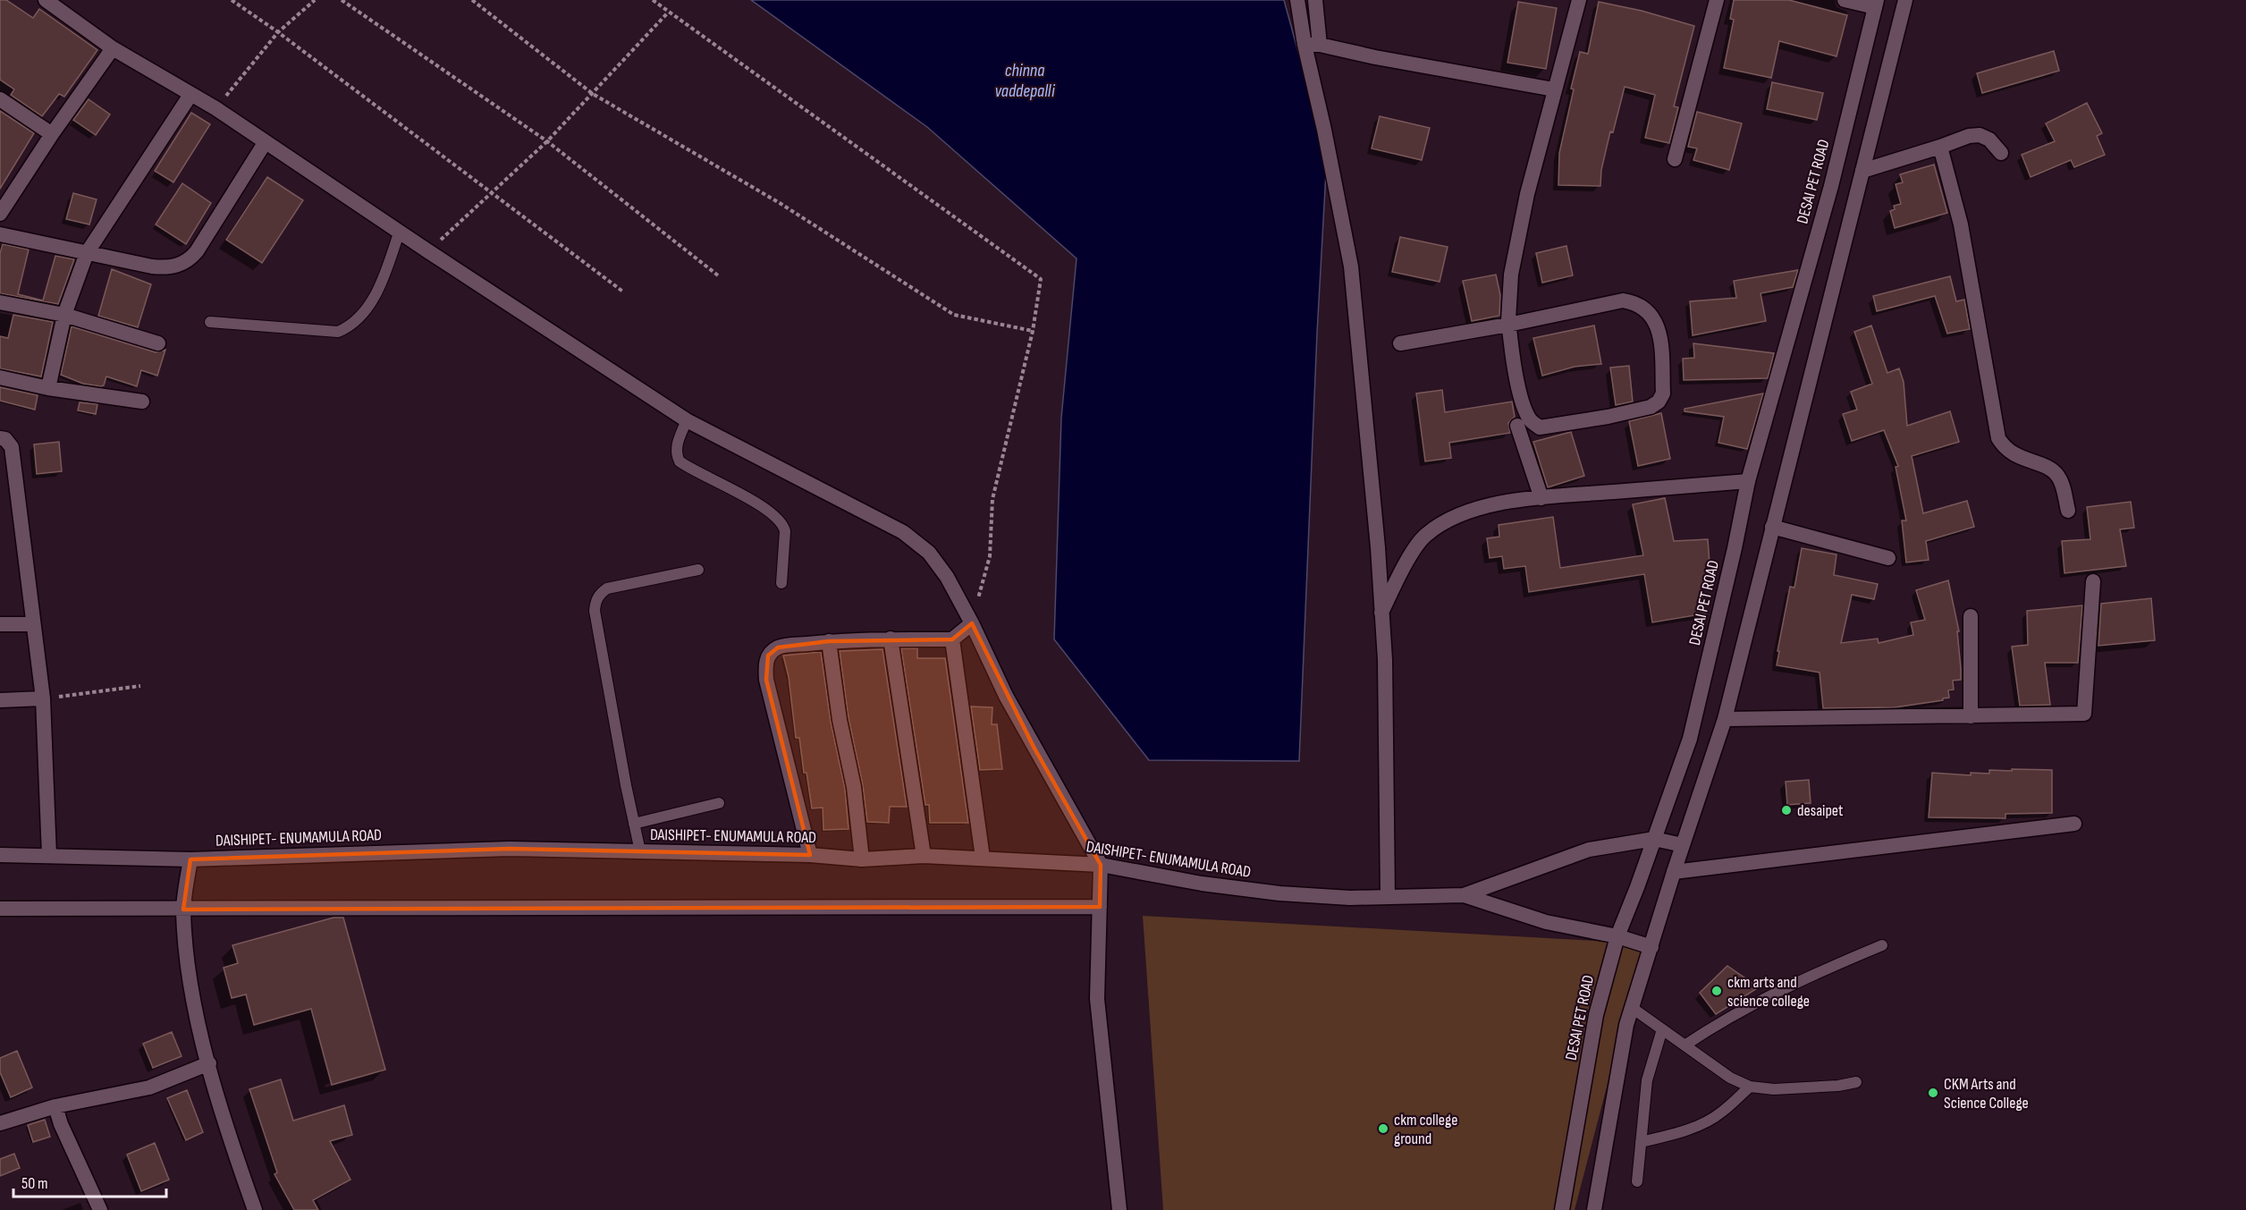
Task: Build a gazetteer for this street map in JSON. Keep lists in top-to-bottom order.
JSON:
{
  "streets": {
    "street": ["DESAI PET ROAD", "DAISHIPET- ENUMAMULA ROAD"]
  },
  "crossings": [
    ["DESAI PET ROAD", "DAISHIPET- ENUMAMULA ROAD"]
  ],
  "water": ["chinna vaddepalli"],
  "places": [
    "desaipet",
    "ckm arts and science college",
    "CKM Arts and Science College",
    "ckm college ground"
  ],
  "scale_bar": "50 m"
}
